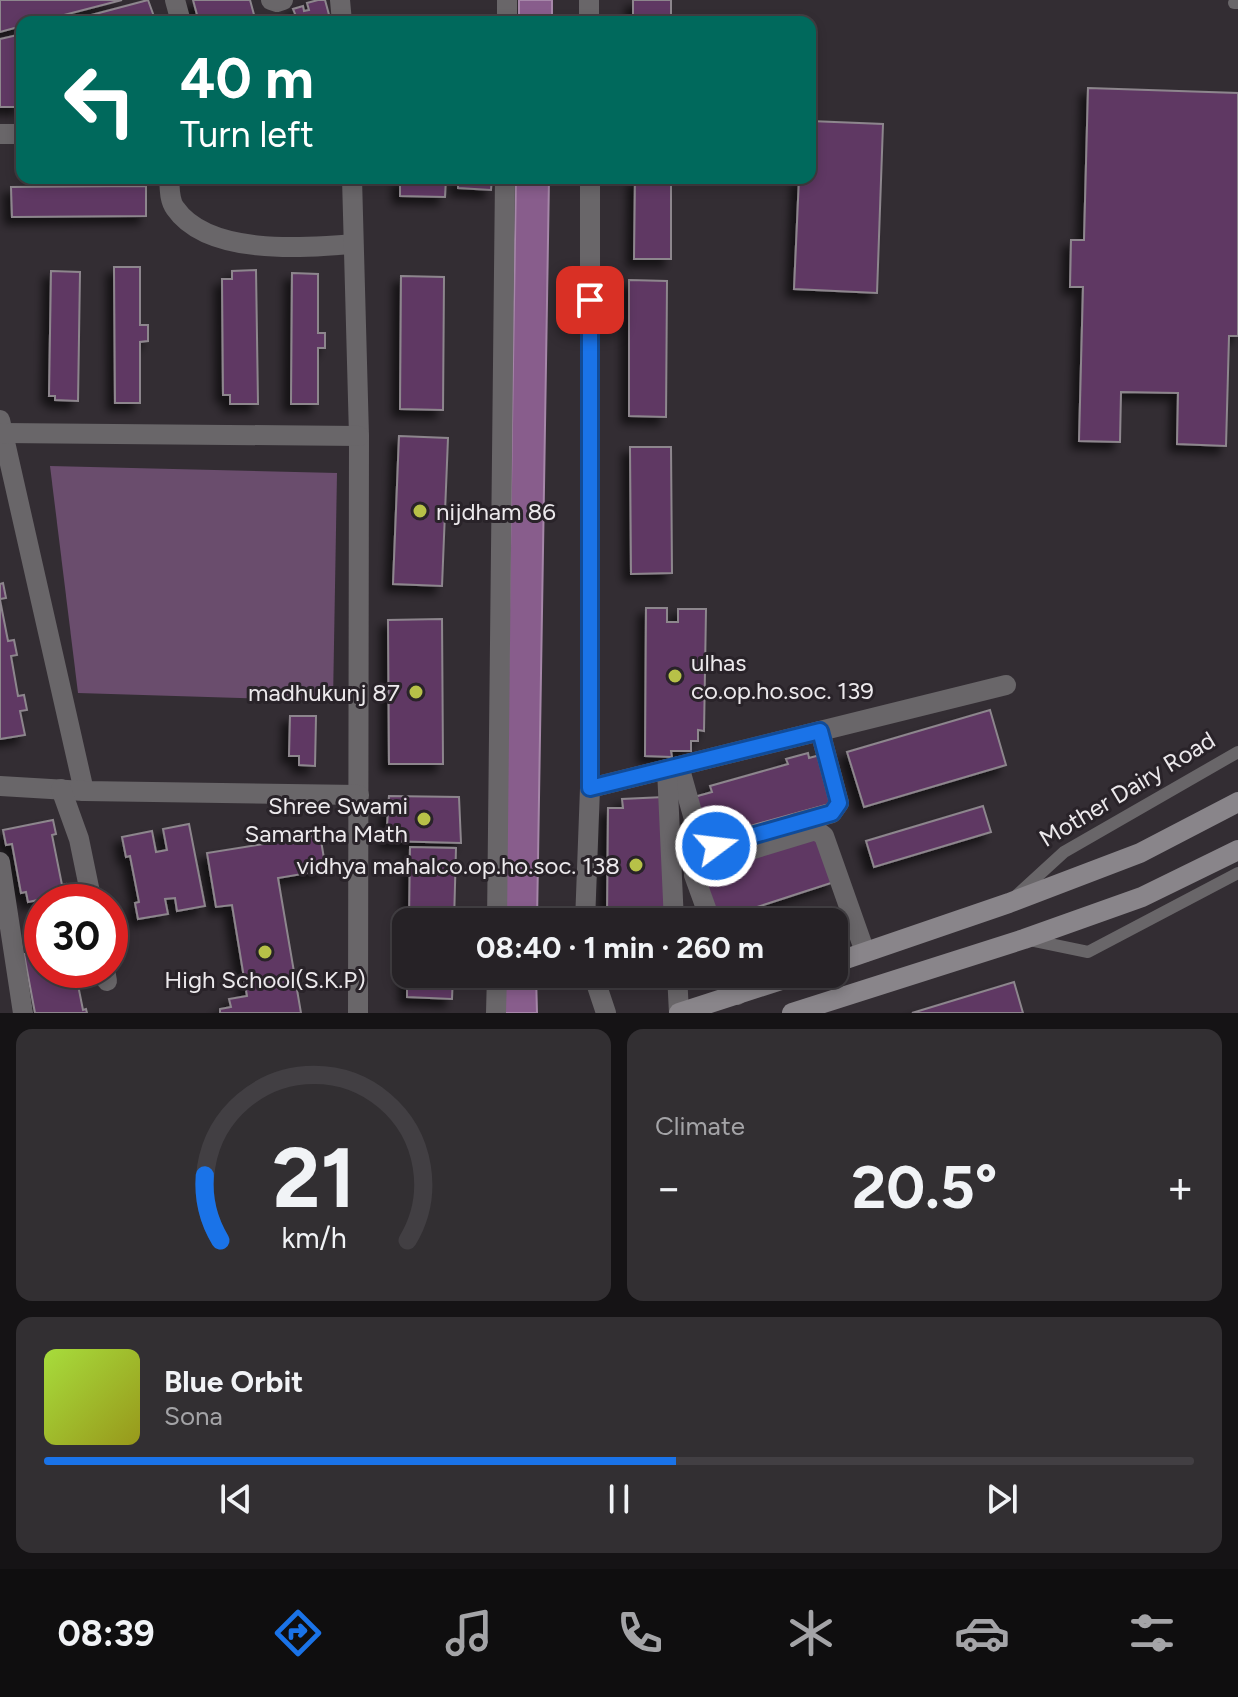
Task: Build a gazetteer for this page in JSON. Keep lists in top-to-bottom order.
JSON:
{
  "streets": {
    "main road": ["Mother Dairy Road"]
  },
  "places": [
    "nijdham 86",
    "ulhas co.op.ho.soc. 139",
    "madhukunj 87",
    "Shree Swami Samartha Math",
    "vidhya mahalco.op.ho.soc. 138",
    "High School(S.K.P)"
  ],
  "page": {
    "turn": ["40 m", "Turn left"],
    "limit": "30",
    "trip": "08:40 · 1 min · 260 m",
    "tile": "Climate",
    "heat": ["−", "20.5°", "+"],
    "song": ["Blue Orbit", "Sona"],
    "tabs": "08:39",
    "gauge": ["21", "km/h"]
  }
}
